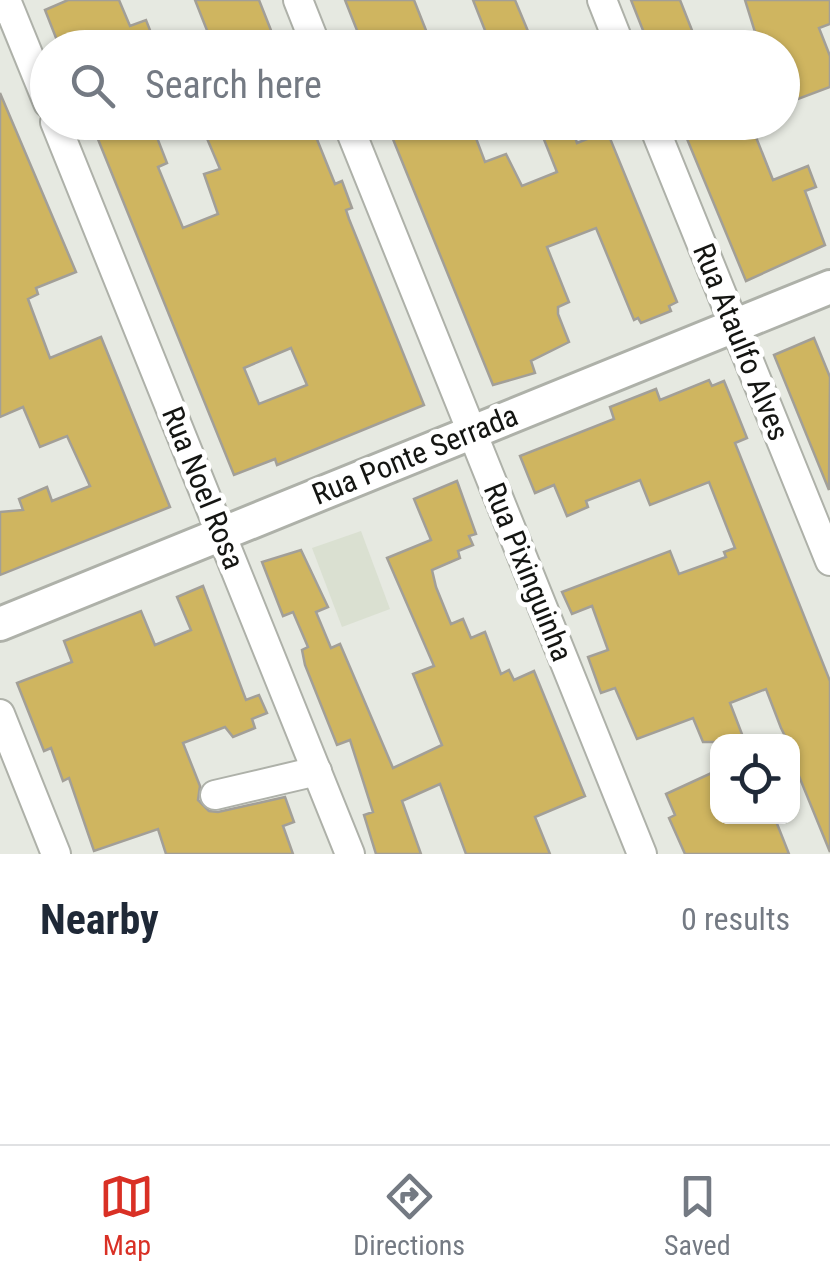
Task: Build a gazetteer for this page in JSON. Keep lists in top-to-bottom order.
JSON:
{
  "streets": {
    "street": [
      "Rua Ataulfo Alves",
      "Rua Ponte Serrada",
      "Rua Noel Rosa",
      "Rua Pixinguinha"
    ]
  },
  "crossings": [
    ["Rua Ataulfo Alves", "Rua Ponte Serrada"],
    ["Rua Ponte Serrada", "Rua Noel Rosa"],
    ["Rua Ponte Serrada", "Rua Pixinguinha"]
  ],
  "page": {
    "search": "Search here",
    "heading": ["Nearby", "0 results"],
    "nav": ["Map", "Directions", "Saved"]
  }
}
